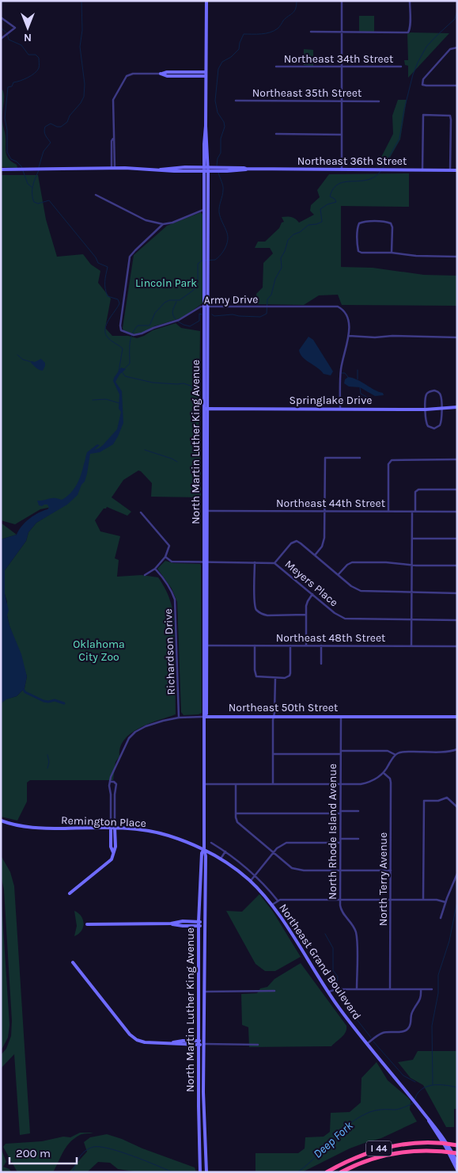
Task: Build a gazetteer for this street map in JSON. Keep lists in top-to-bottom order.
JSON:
{
  "streets": {
    "highway": ["I 44"],
    "main road": [
      "Northeast 36th Street",
      "Springlake Drive",
      "North Martin Luther King Avenue",
      "Northeast 50th Street",
      "Remington Place",
      "Northeast Grand Boulevard"
    ],
    "street": [
      "Northeast 34th Street",
      "Northeast 35th Street",
      "Army Drive",
      "Northeast 44th Street",
      "Meyers Place",
      "Northeast 48th Street",
      "Richardson Drive",
      "North Rhode Island Avenue",
      "North Terry Avenue"
    ]
  },
  "crossings": [
    ["Northeast 36th Street", "North Martin Luther King Avenue"],
    ["Army Drive", "Springlake Drive"],
    ["Army Drive", "North Martin Luther King Avenue"],
    ["Springlake Drive", "North Martin Luther King Avenue"],
    ["North Martin Luther King Avenue", "Northeast 44th Street"],
    ["North Martin Luther King Avenue", "Meyers Place"],
    ["North Martin Luther King Avenue", "Northeast 48th Street"],
    ["North Martin Luther King Avenue", "Northeast 50th Street"],
    ["North Martin Luther King Avenue", "Remington Place"],
    ["North Martin Luther King Avenue", "Northeast Grand Boulevard"],
    ["Richardson Drive", "Northeast 50th Street"],
    ["Northeast 50th Street", "North Rhode Island Avenue"],
    ["Remington Place", "Northeast Grand Boulevard"]
  ],
  "water": ["Deep Fork"],
  "parks": ["Lincoln Park", "Oklahoma City Zoo"],
  "scale_bar": "200 m",
  "north": "bottom"
}
